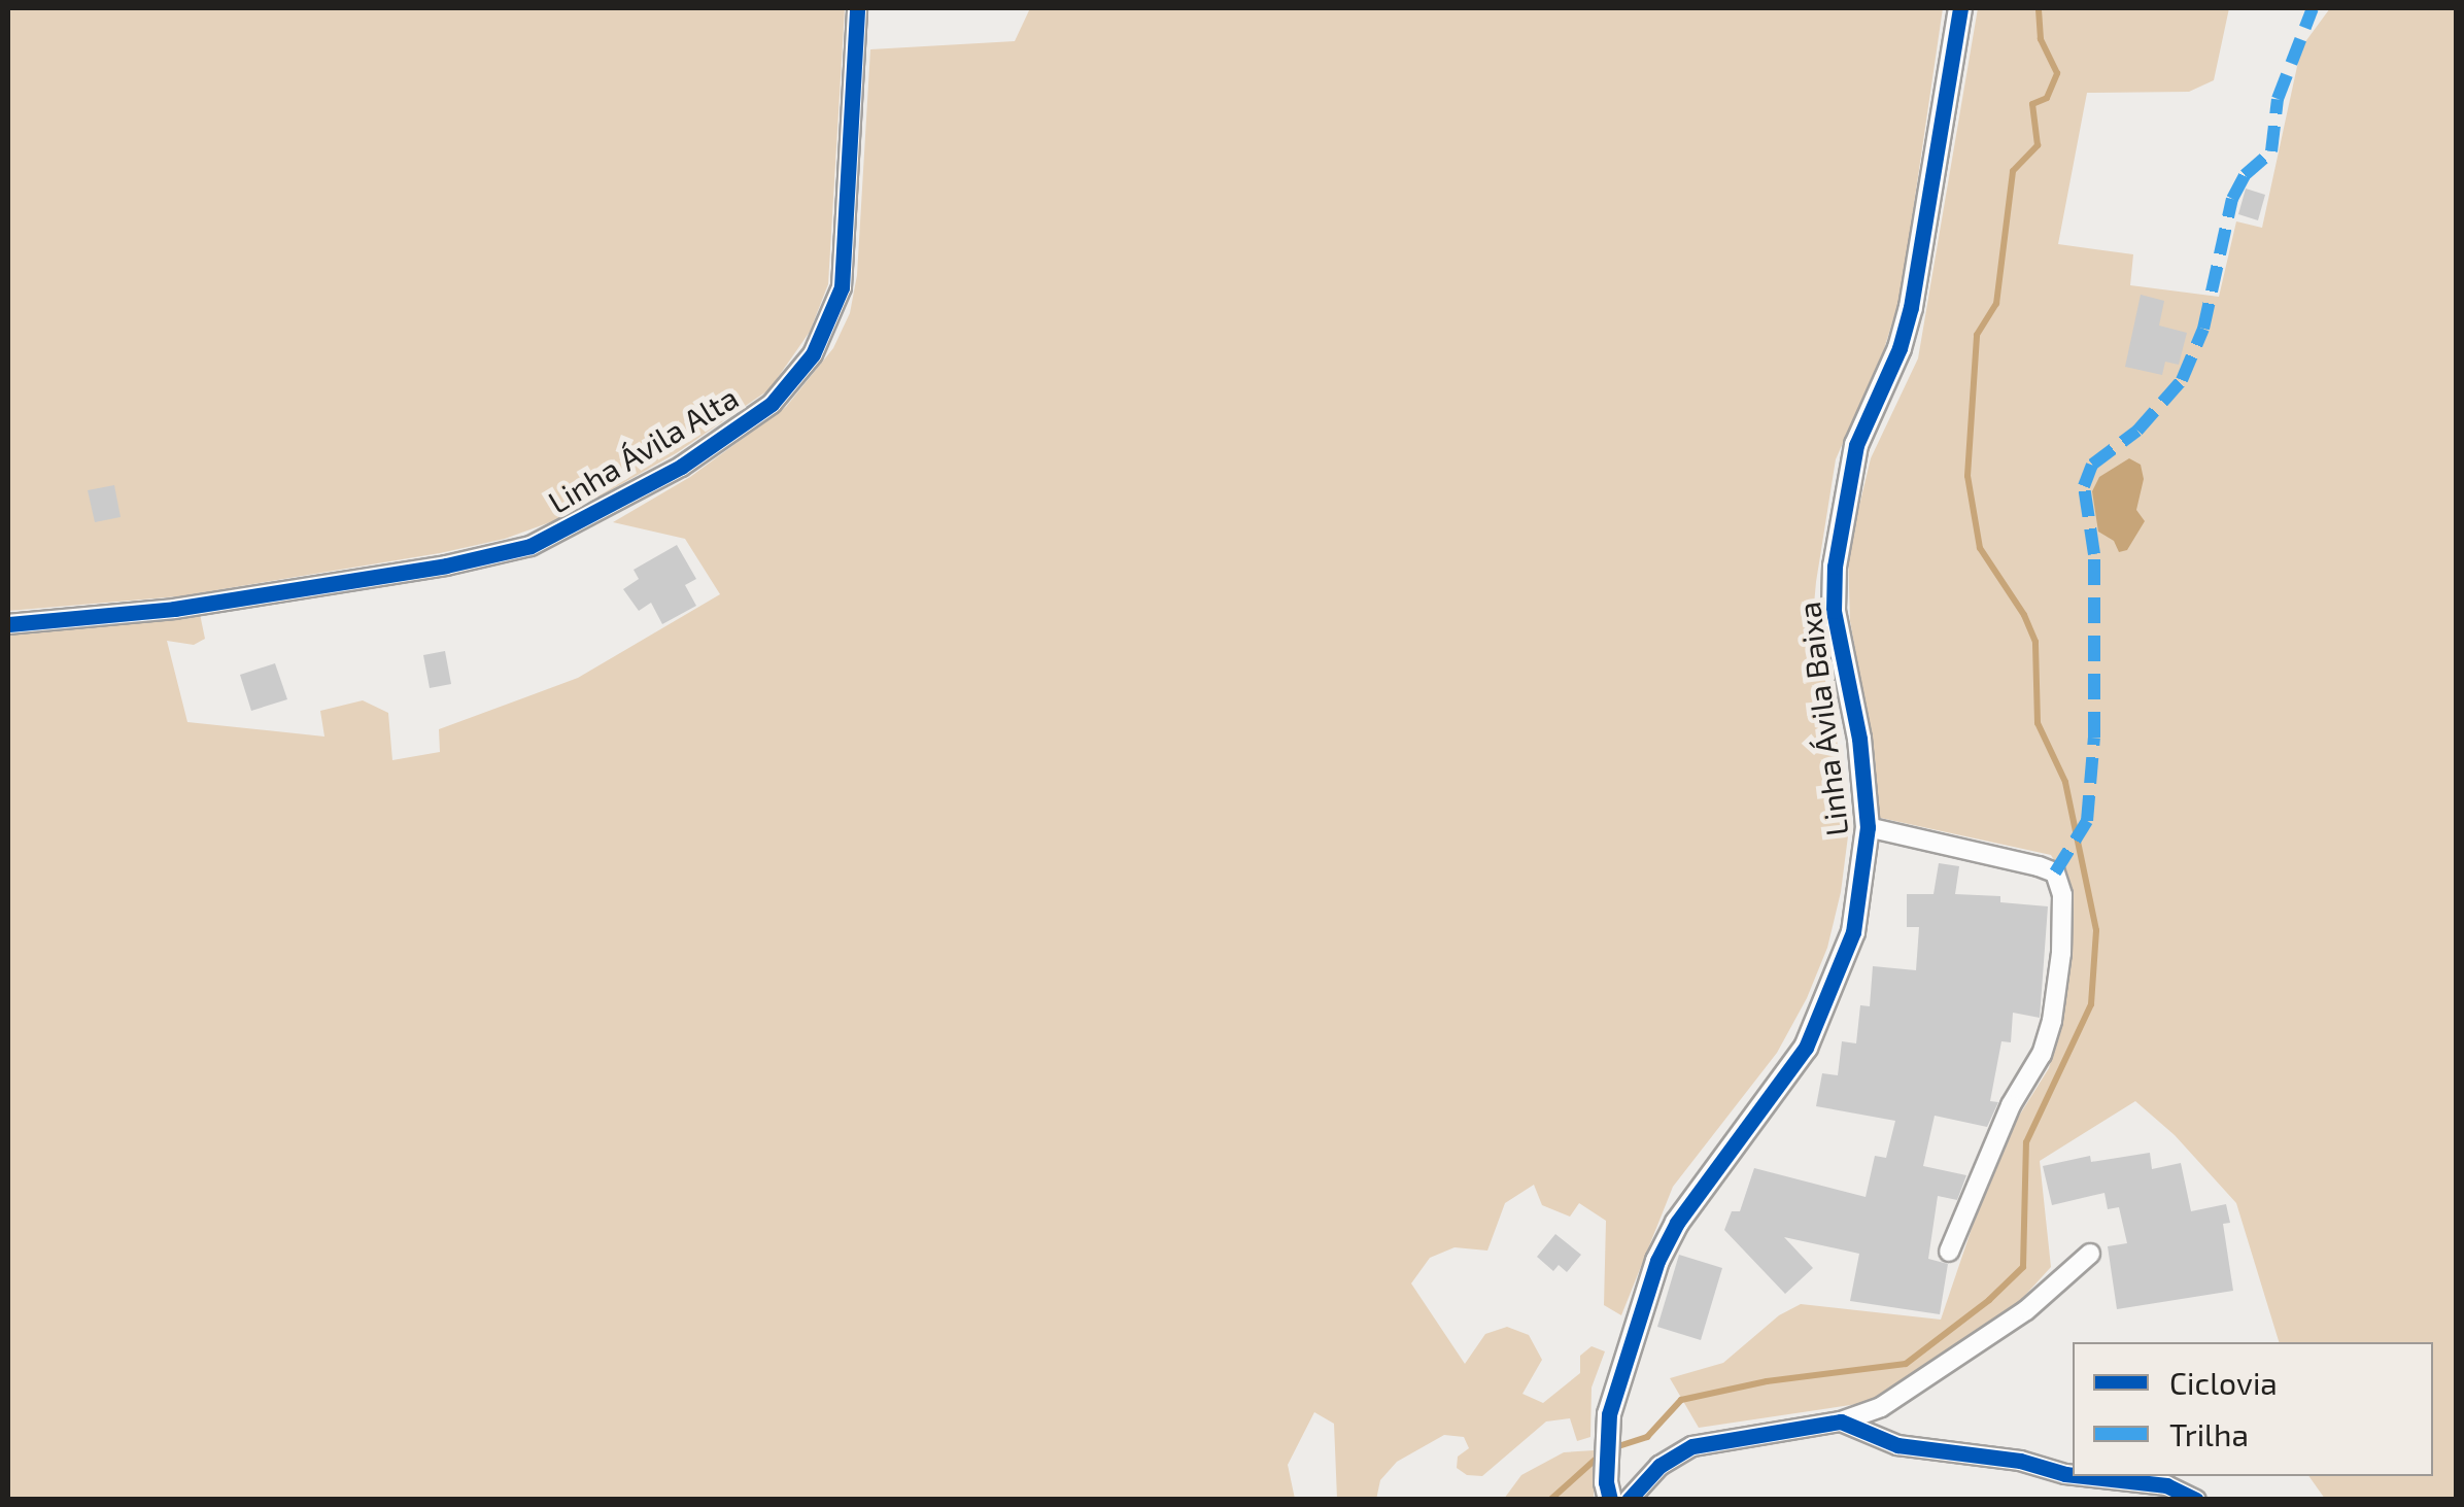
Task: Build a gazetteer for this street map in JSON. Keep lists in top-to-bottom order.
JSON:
{
  "streets": {
    "street": ["Linha Ávila Alta", "Linha Ávila Baixa"]
  },
  "legend": ["Ciclovia", "Trilha"]
}
